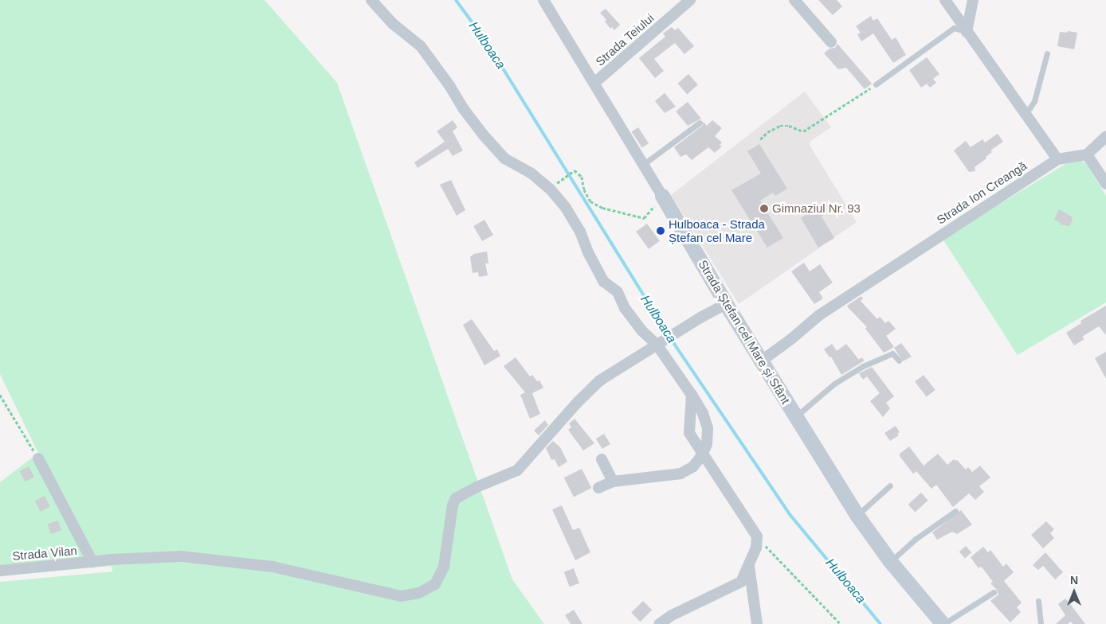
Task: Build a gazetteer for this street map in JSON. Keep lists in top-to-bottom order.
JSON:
{
  "streets": {
    "street": [
      "Strada Teiului",
      "Strada Ion Creangă",
      "Strada Ștefan cel Mare și Sfânt",
      "Strada Vilan"
    ]
  },
  "crossings": [
    ["Strada Teiului", "Strada Ștefan cel Mare și Sfânt"],
    ["Strada Ion Creangă", "Strada Ștefan cel Mare și Sfânt"],
    ["Strada Ștefan cel Mare și Sfânt", "Strada Vilan"]
  ],
  "water": ["Hulboaca"],
  "places": ["Gimnaziul Nr. 93", "Hulboaca - Strada Ștefan cel Mare"],
  "north": "top"
}
